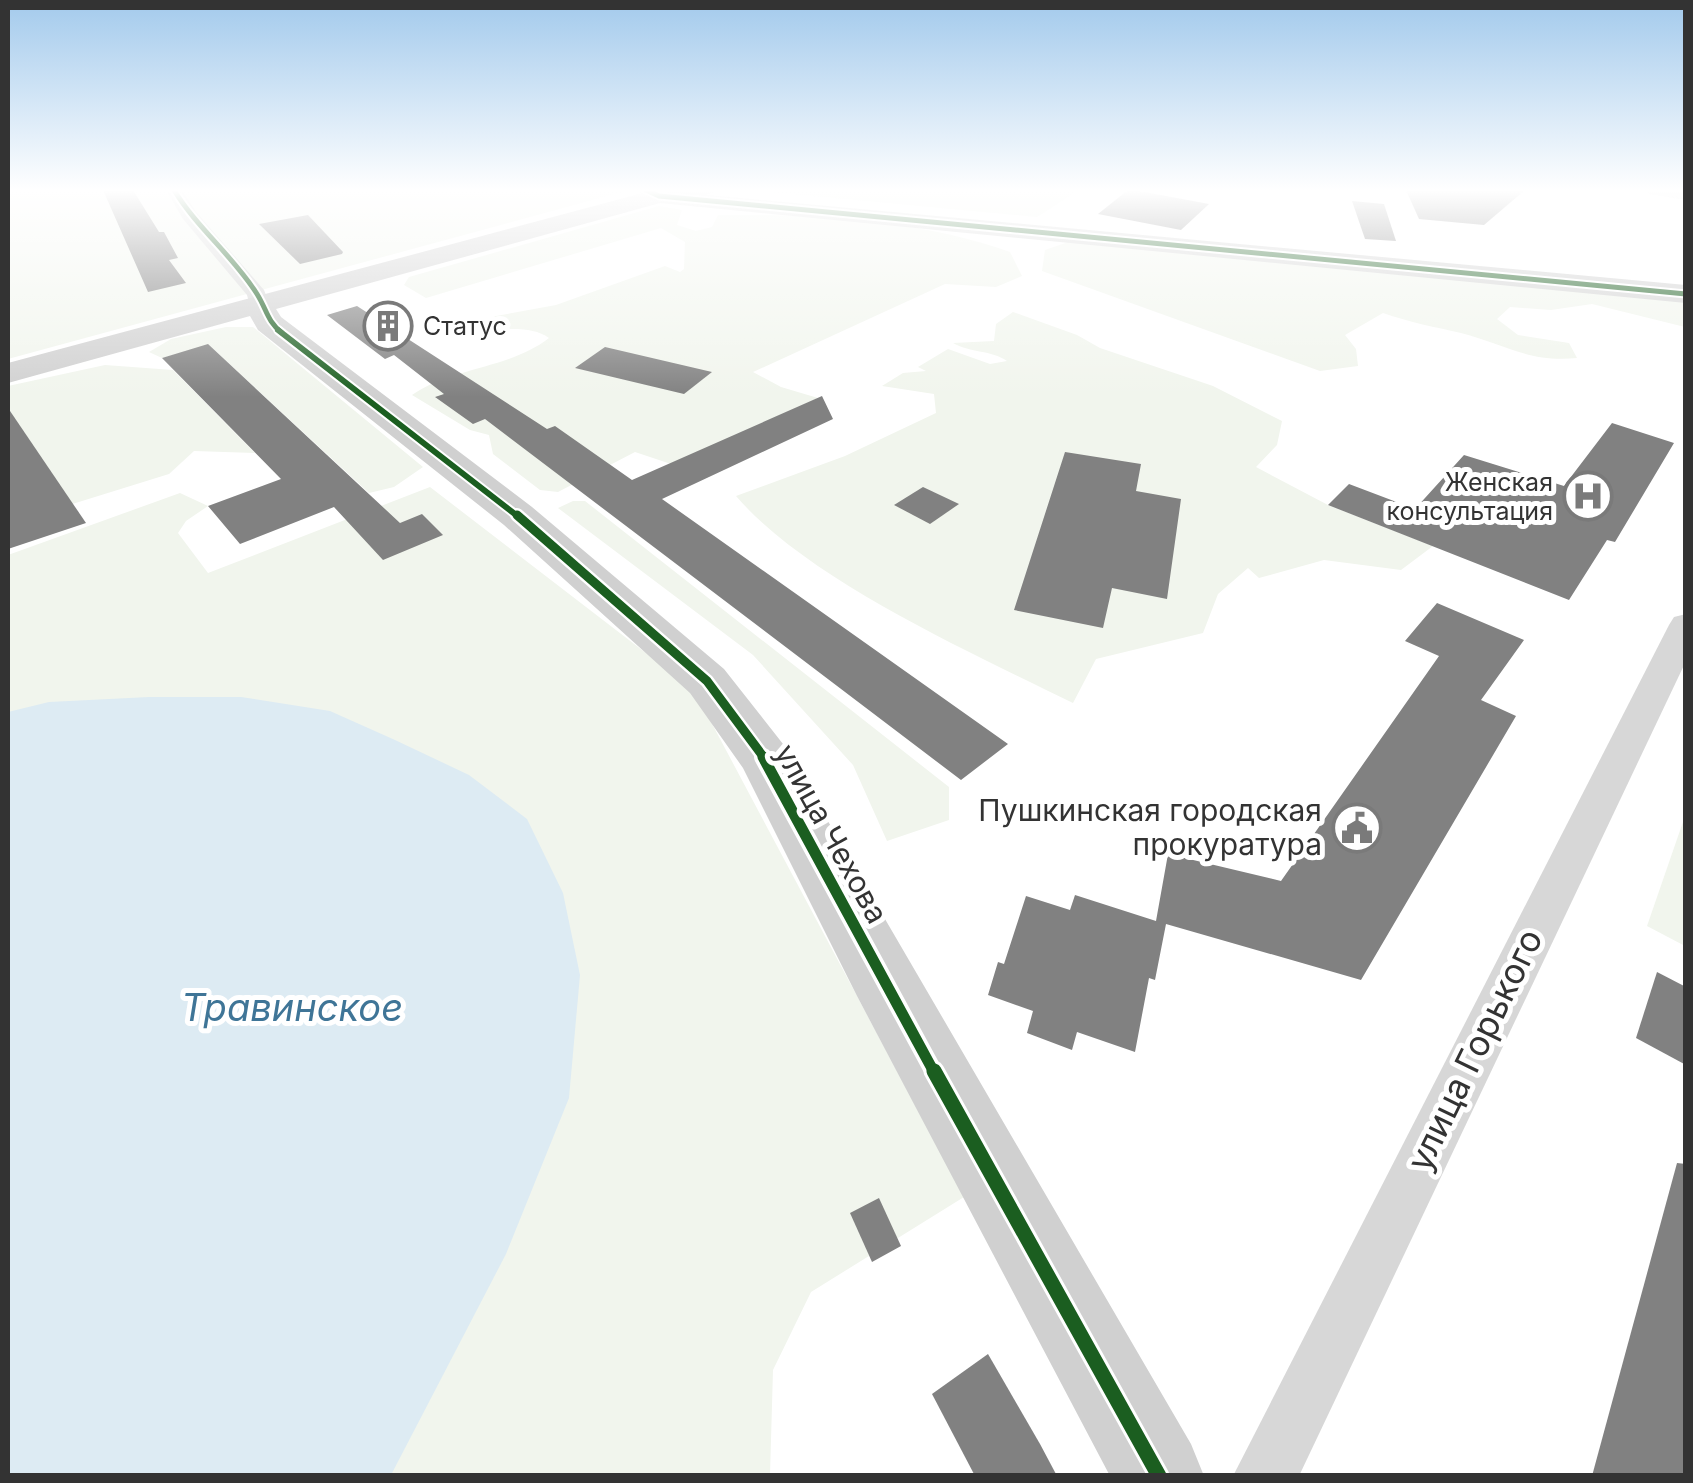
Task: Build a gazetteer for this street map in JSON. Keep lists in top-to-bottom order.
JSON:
{
  "streets": {
    "street": ["улица Чехова", "улица Горького"]
  },
  "water": ["Травинское"],
  "places": {
    "building": ["Статус"],
    "hospital": ["Женская консультация"],
    "public building": ["Пушкинская городская прокуратура"]
  }
}
